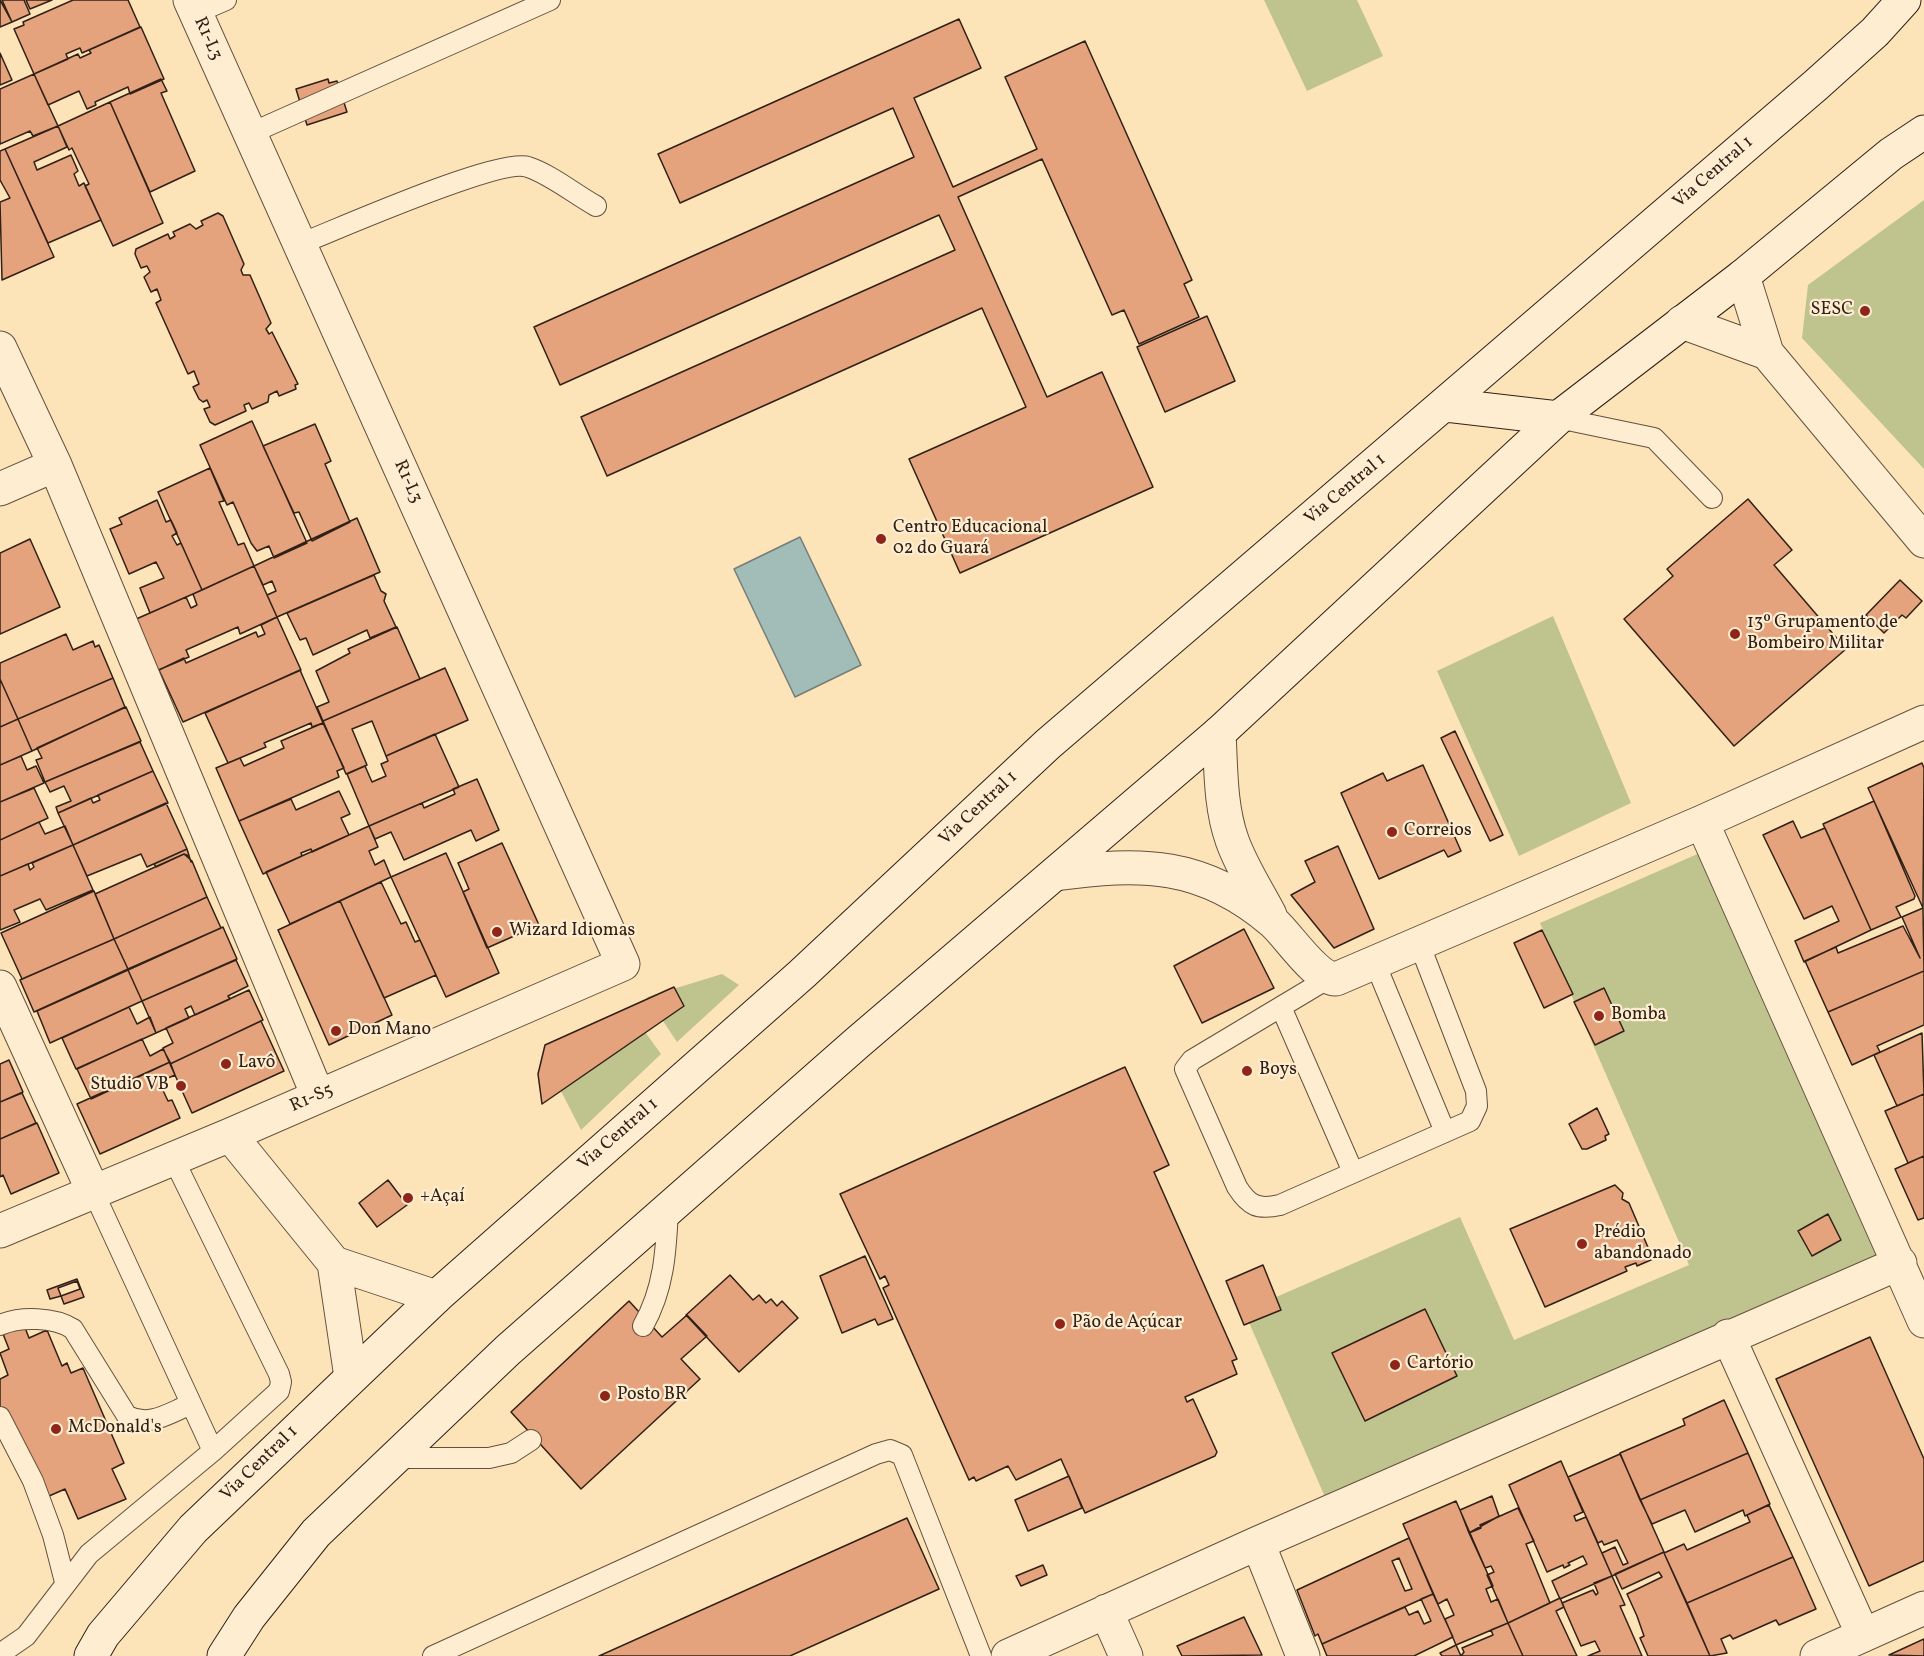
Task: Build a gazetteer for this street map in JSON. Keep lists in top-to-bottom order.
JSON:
{
  "streets": {
    "street": ["R1-L3", "Via Central 1", "R1-S5"]
  },
  "crossings": [
    ["R1-L3", "R1-S5"]
  ],
  "places": [
    "SESC",
    "Centro Educacional 02 do Guará",
    "13º Grupamento de Bombeiro Militar",
    "Correios",
    "Wizard Idiomas",
    "Bomba",
    "Don Mano",
    "Lavô",
    "Boys",
    "Studio VB",
    "+Açaí",
    "Prédio abandonado",
    "Pão de Açúcar",
    "Cartório",
    "Posto BR",
    "McDonald's"
  ]
}
